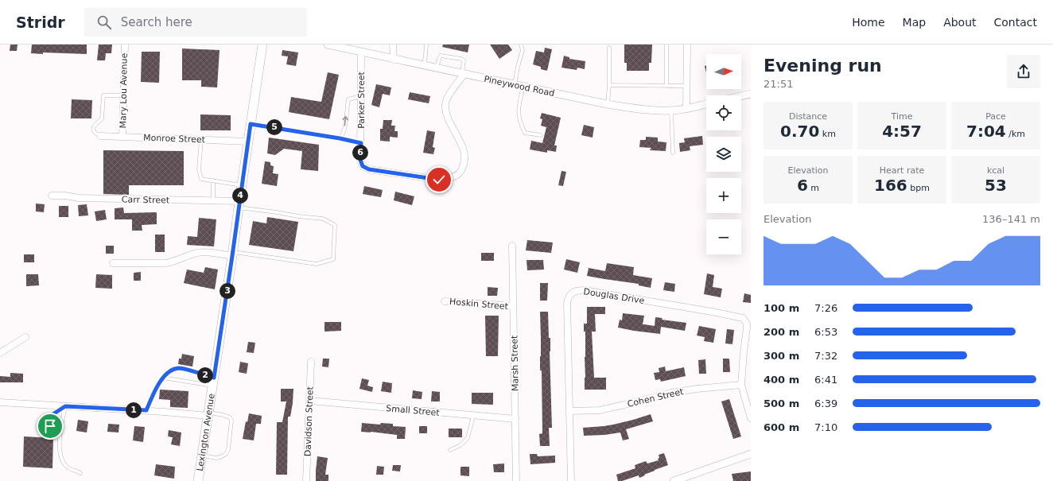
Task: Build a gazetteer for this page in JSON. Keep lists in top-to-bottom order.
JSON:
{
  "streets": {
    "main road": ["Lexington Avenue"],
    "street": [
      "Pineywood Road",
      "Mary Lou Avenue",
      "Parker Street",
      "Monroe Street",
      "Carr Street",
      "Douglas Drive",
      "Hoskin Street",
      "Marsh Street",
      "Cohen Street",
      "Small Street",
      "Davidson Street"
    ]
  },
  "crossings": [
    ["Pineywood Road", "Parker Street"],
    ["Mary Lou Avenue", "Monroe Street"],
    ["Monroe Street", "Lexington Avenue"],
    ["Carr Street", "Lexington Avenue"],
    ["Douglas Drive", "Cohen Street"],
    ["Hoskin Street", "Marsh Street"],
    ["Marsh Street", "Small Street"],
    ["Small Street", "Davidson Street"]
  ],
  "north": "right",
  "page": {
    "header": "Stridr",
    "search": "Search here",
    "nav": [
      "Home",
      "Map",
      "About",
      "Contact"
    ],
    "heading": ["Evening run", "21:51"],
    "map_buttons": ["+", "−"],
    "stats": [
      ["Distance", "0.70 km"],
      ["Time", "4:57"],
      ["Pace", "7:04 /km"],
      ["Elevation", "6 m"],
      ["Heart rate", "166 bpm"],
      ["kcal", "53"]
    ],
    "pins": [
      "5",
      "6",
      "4",
      "3",
      "2",
      "1"
    ],
    "chart": ["Elevation", "136–141 m"],
    "list": [
      {
        "name": "100 m",
        "note": "7:26"
      },
      {
        "name": "200 m",
        "note": "6:53"
      },
      {
        "name": "300 m",
        "note": "7:32"
      },
      {
        "name": "400 m",
        "note": "6:41"
      },
      {
        "name": "500 m",
        "note": "6:39"
      },
      {
        "name": "600 m",
        "note": "7:10"
      }
    ]
  }
}
